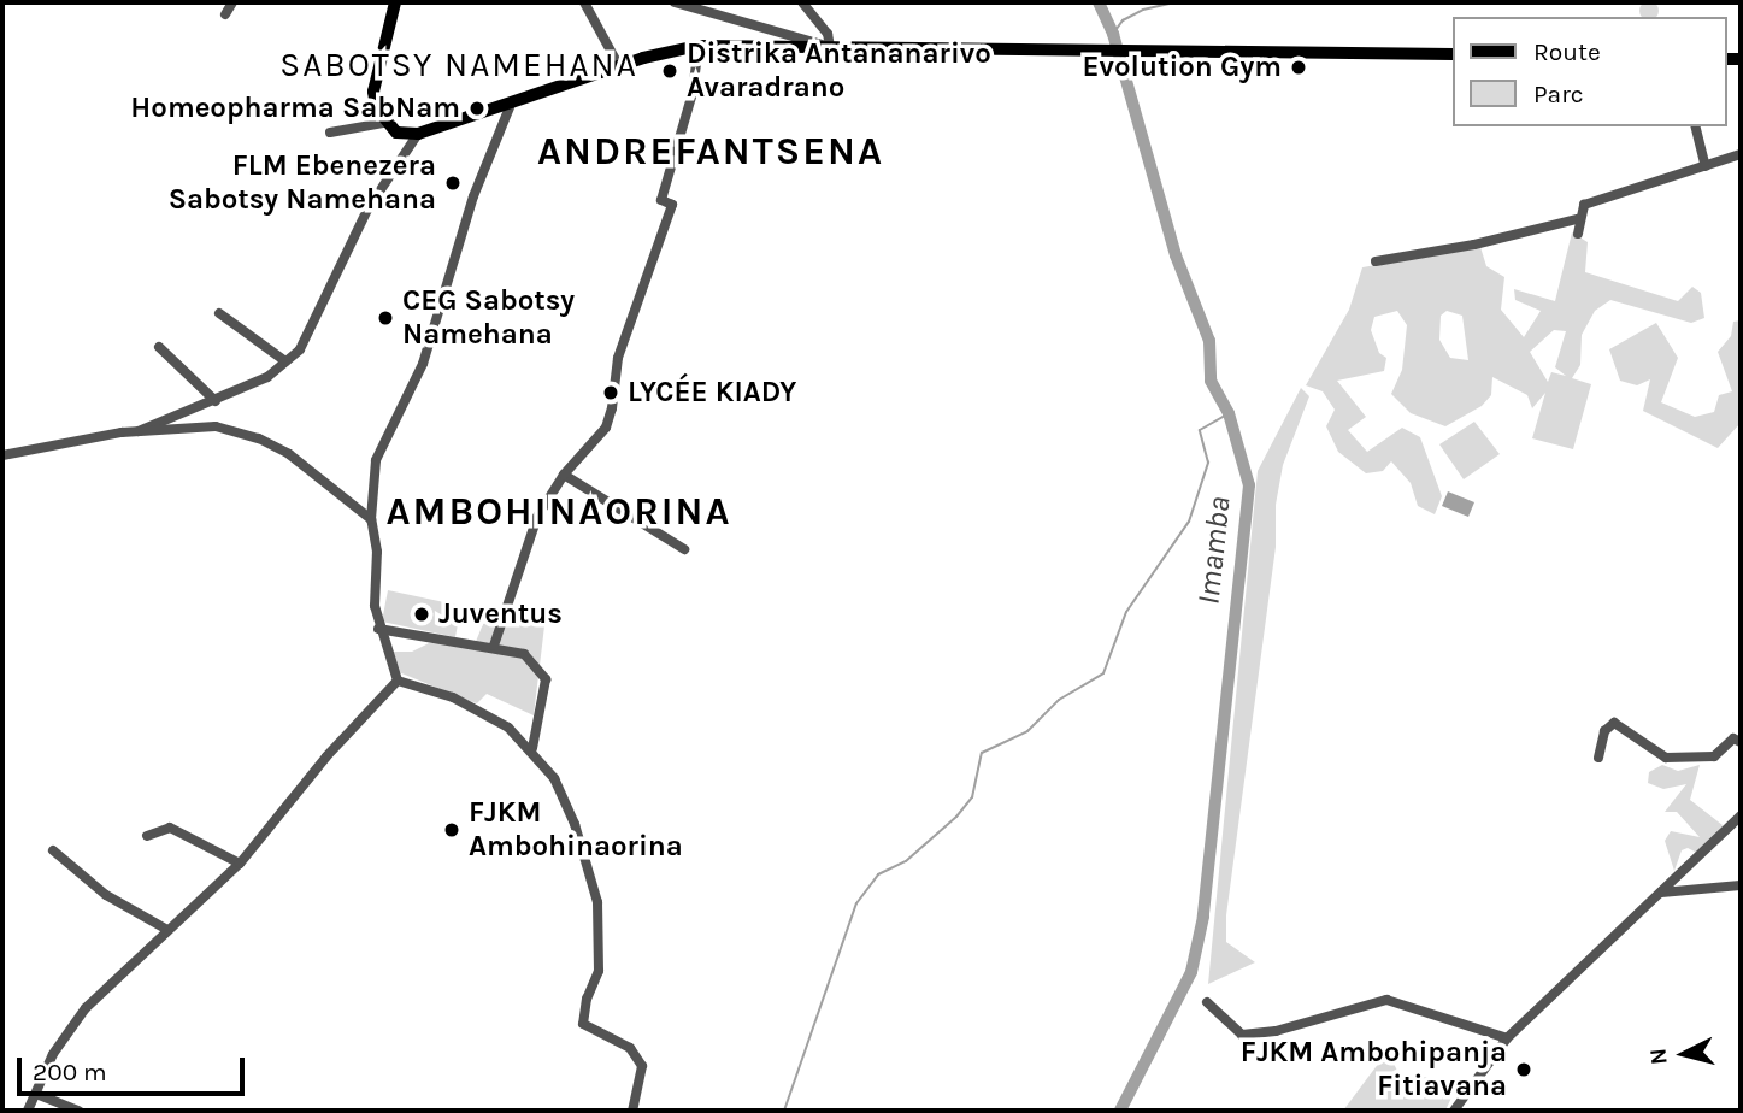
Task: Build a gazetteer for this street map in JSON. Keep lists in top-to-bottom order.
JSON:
{
  "districts": ["SABOTSY NAMEHANA", "ANDREFANTSENA", "AMBOHINAORINA"],
  "water": ["Imamba"],
  "places": [
    "Evolution Gym",
    "Distrika Antananarivo Avaradrano",
    "Homeopharma SabNam",
    "FLM Ebenezera Sabotsy Namehana",
    "CEG Sabotsy Namehana",
    "LYCÉE KIADY",
    "Juventus",
    "FJKM Ambohinaorina",
    "FJKM Ambohipanja Fitiavana"
  ],
  "legend": ["Route", "Parc"],
  "scale_bar": "200 m",
  "north": "left"
}
